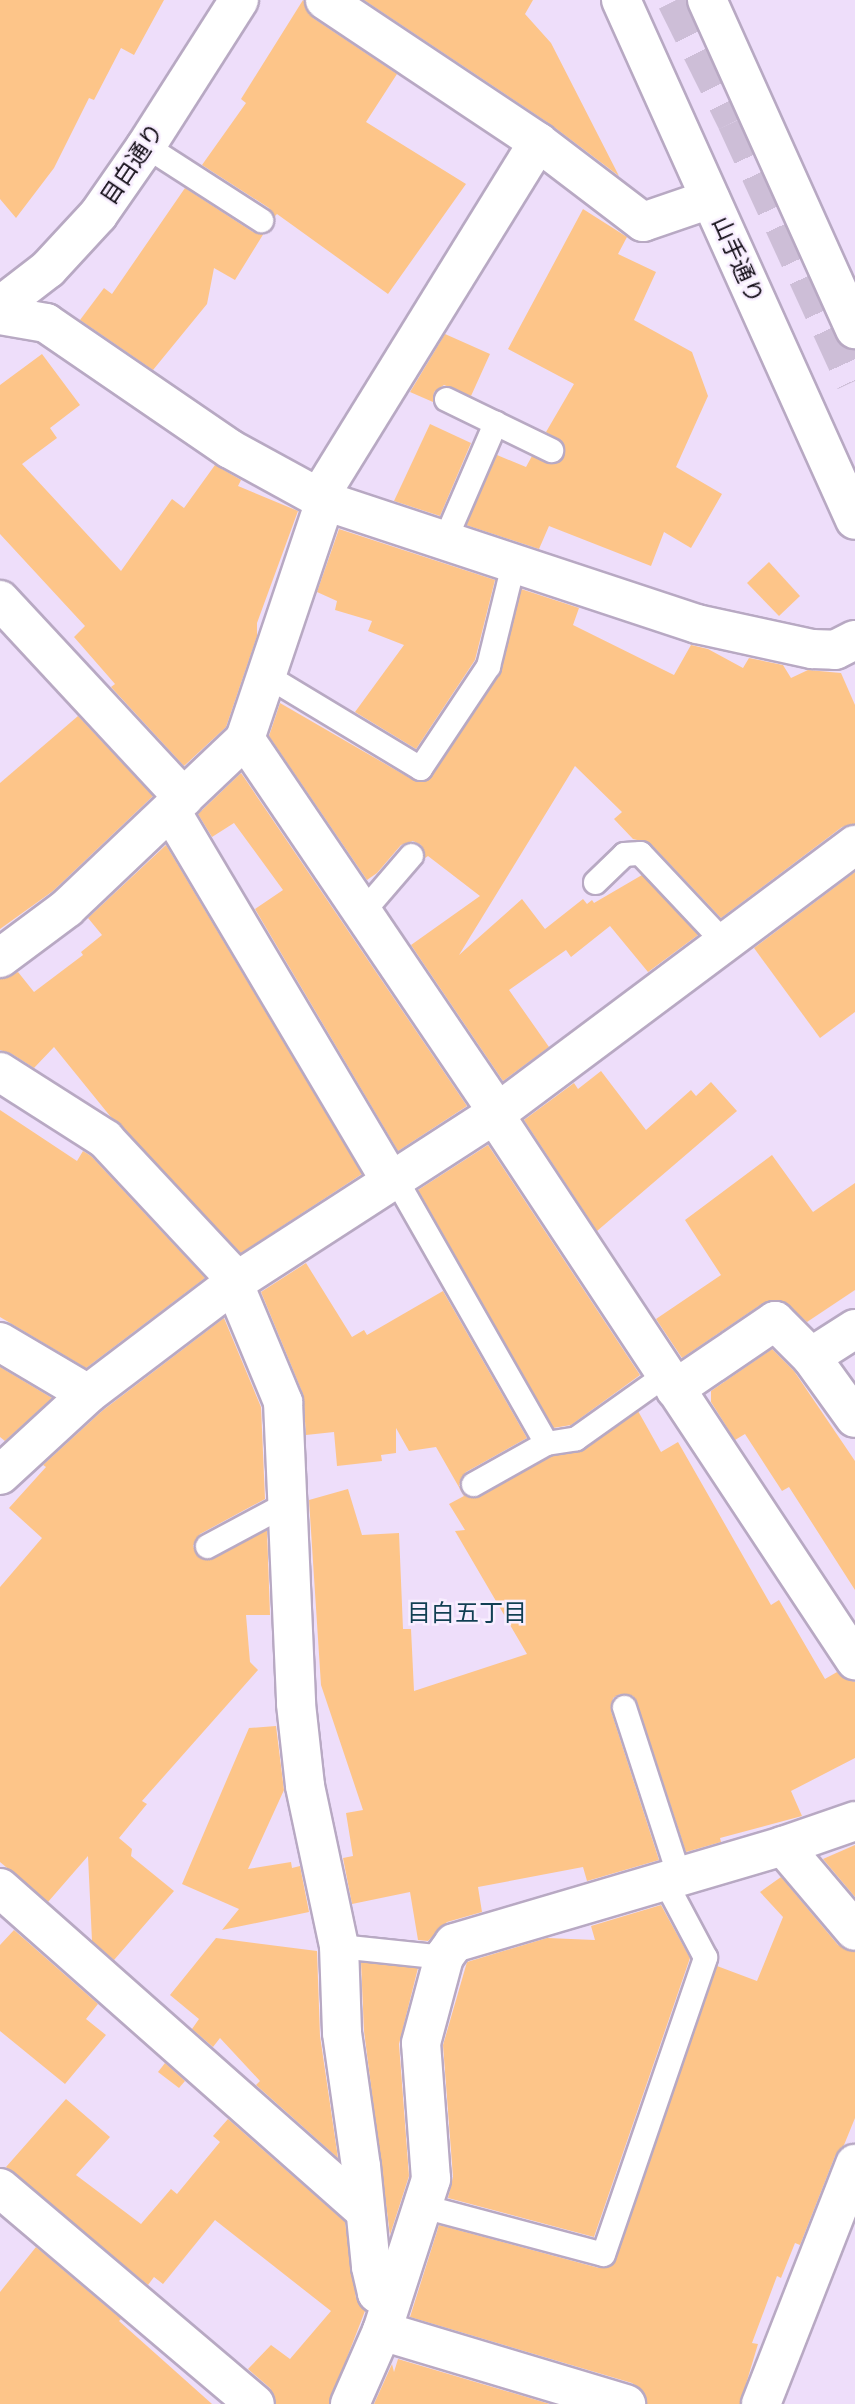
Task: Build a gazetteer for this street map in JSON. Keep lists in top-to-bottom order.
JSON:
{
  "streets": {
    "street": ["目白通り", "山手通り"]
  },
  "districts": ["目白五丁目"]
}
